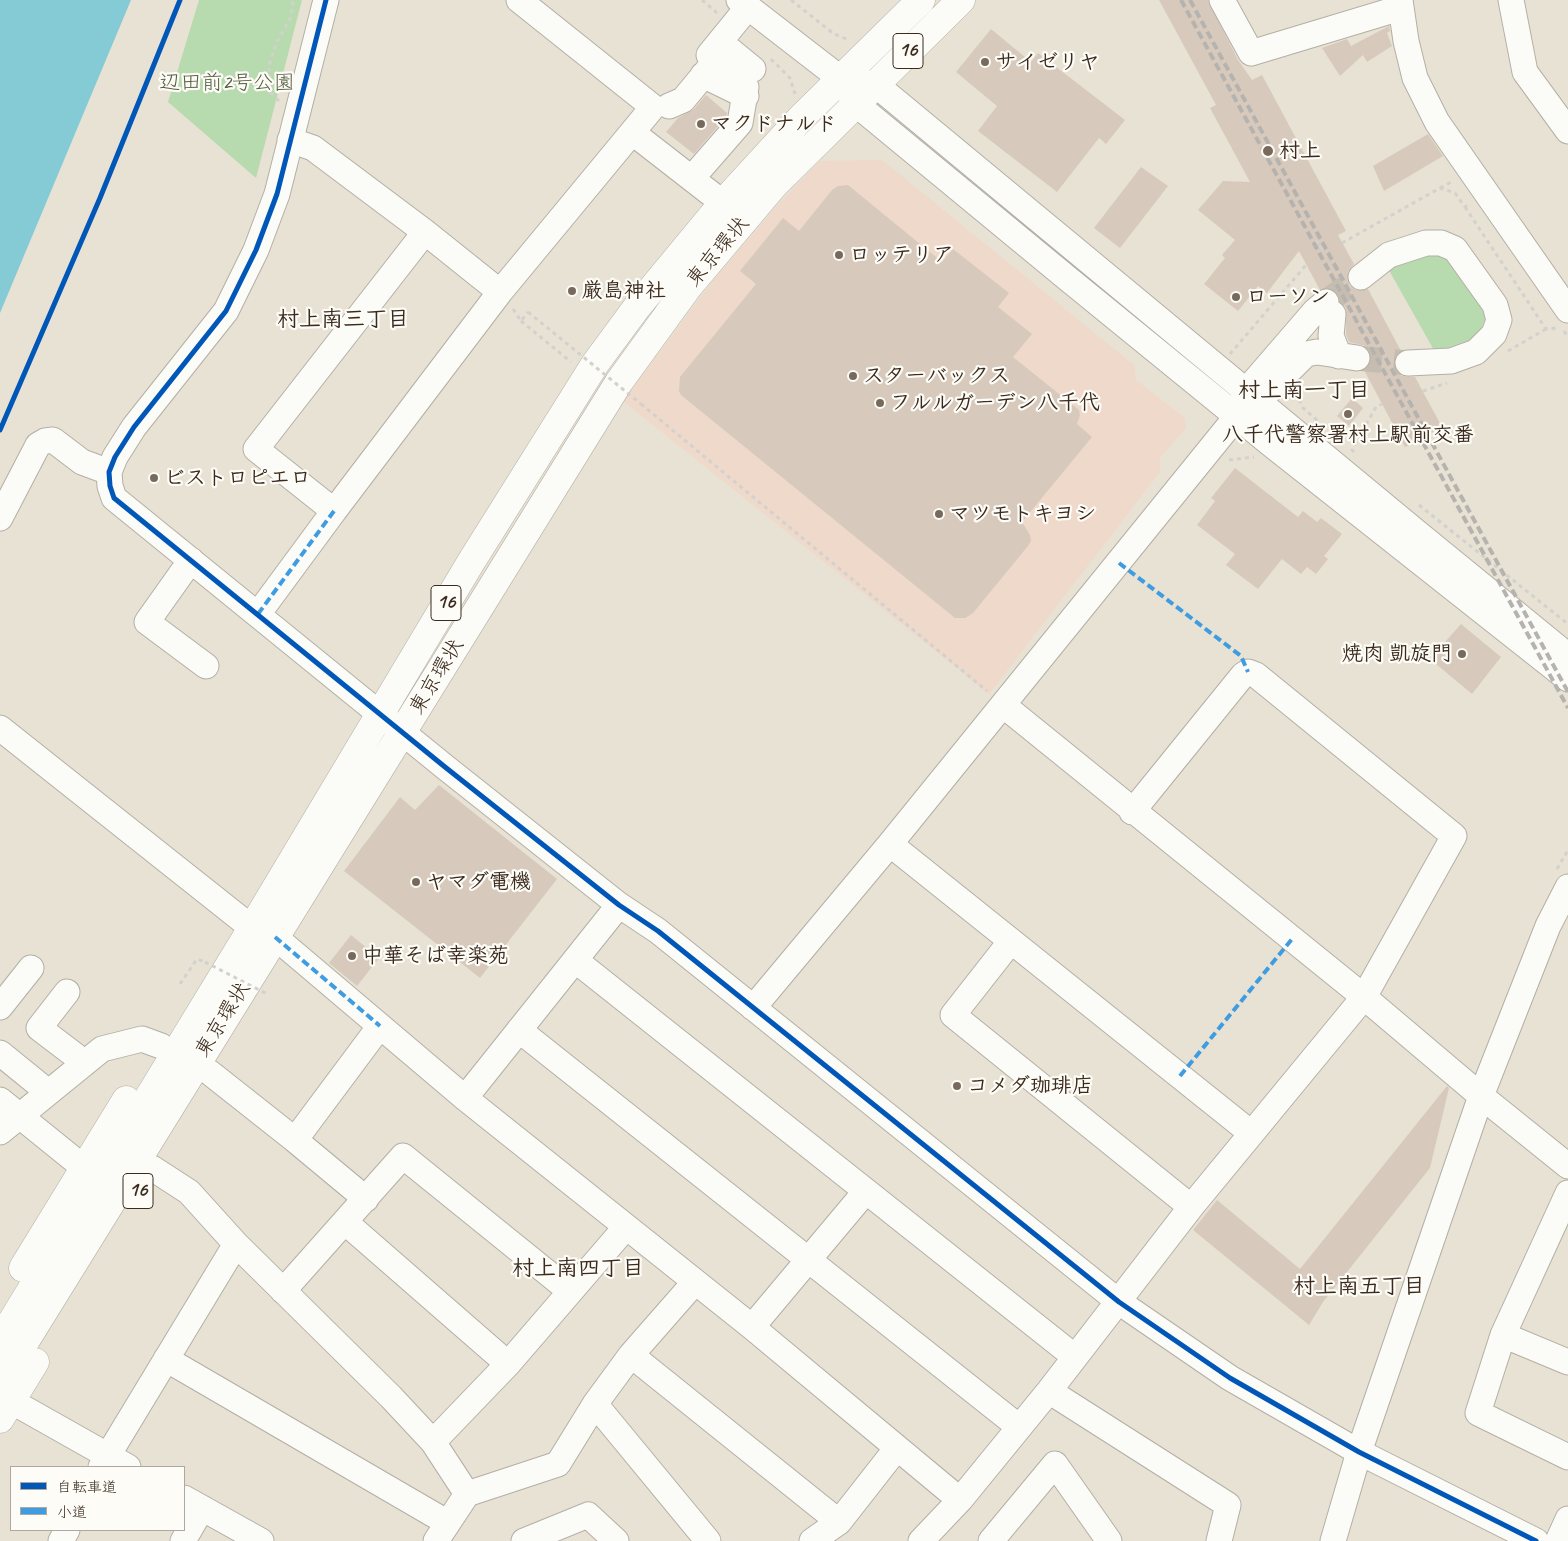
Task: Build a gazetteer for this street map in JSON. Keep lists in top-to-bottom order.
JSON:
{
  "streets": {
    "highway": ["16", "東京環状"]
  },
  "crossings": [
    ["16", "東京環状"]
  ],
  "districts": [
    "村上南三丁目",
    "村上南一丁目",
    "村上南四丁目",
    "村上南五丁目"
  ],
  "parks": ["辺田前2号公園"],
  "places": [
    "サイゼリヤ",
    "マクドナルド",
    "村上",
    "ロッテリア",
    "厳島神社",
    "ローソン",
    "スターバックス",
    "フルルガーデン八千代",
    "八千代警察署村上駅前交番",
    "ビストロピエロ",
    "マツモトキヨシ",
    "焼肉 凱旋門",
    "ヤマダ電機",
    "中華そば幸楽苑",
    "コメダ珈琲店"
  ],
  "legend": ["自転車道", "小道"]
}
